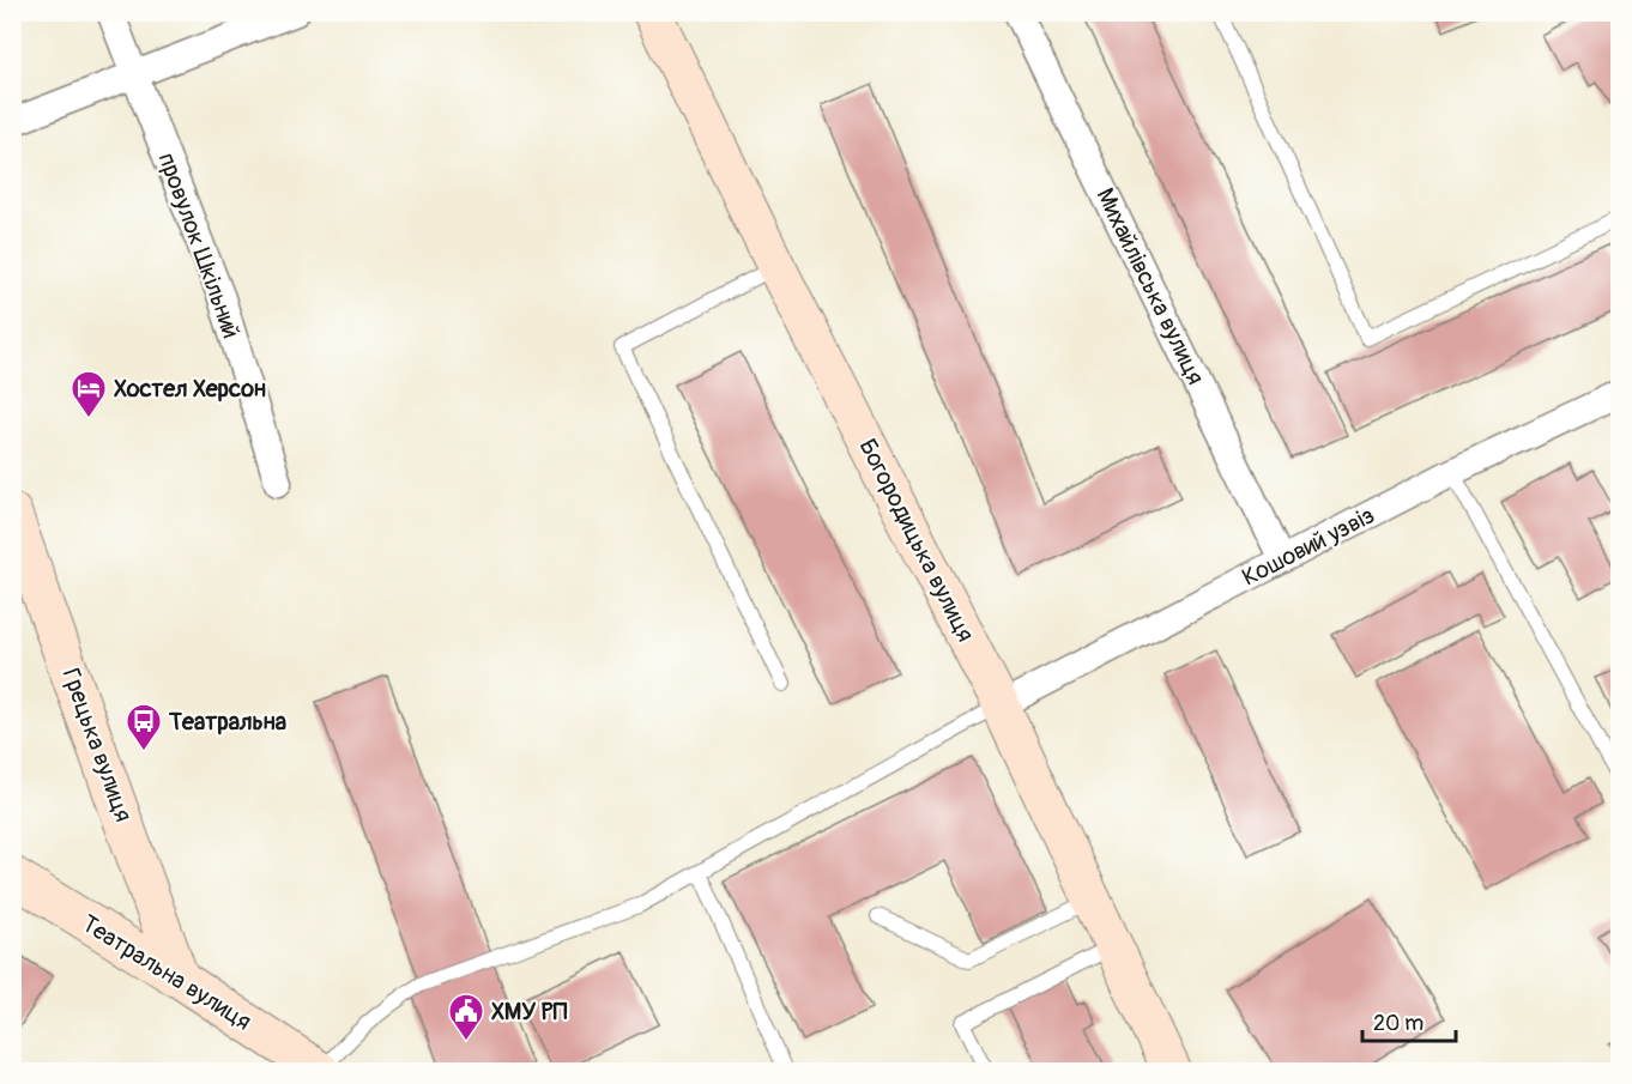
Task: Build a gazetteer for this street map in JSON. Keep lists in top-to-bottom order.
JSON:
{
  "streets": {
    "street": [
      "провулок Шкільний",
      "Михайлівська вулиця",
      "Богородицька вулиця",
      "Кошовий узвіз",
      "Грецька вулиця",
      "Театральна вулиця"
    ]
  },
  "crossings": [
    ["Михайлівська вулиця", "Кошовий узвіз"],
    ["Богородицька вулиця", "Кошовий узвіз"],
    ["Грецька вулиця", "Театральна вулиця"]
  ],
  "places": {
    "hotel": ["Хостел Херсон"],
    "bus stop": ["Театральна"],
    "public building": ["ХМУ РП"]
  },
  "scale_bar": "20 m"
}
